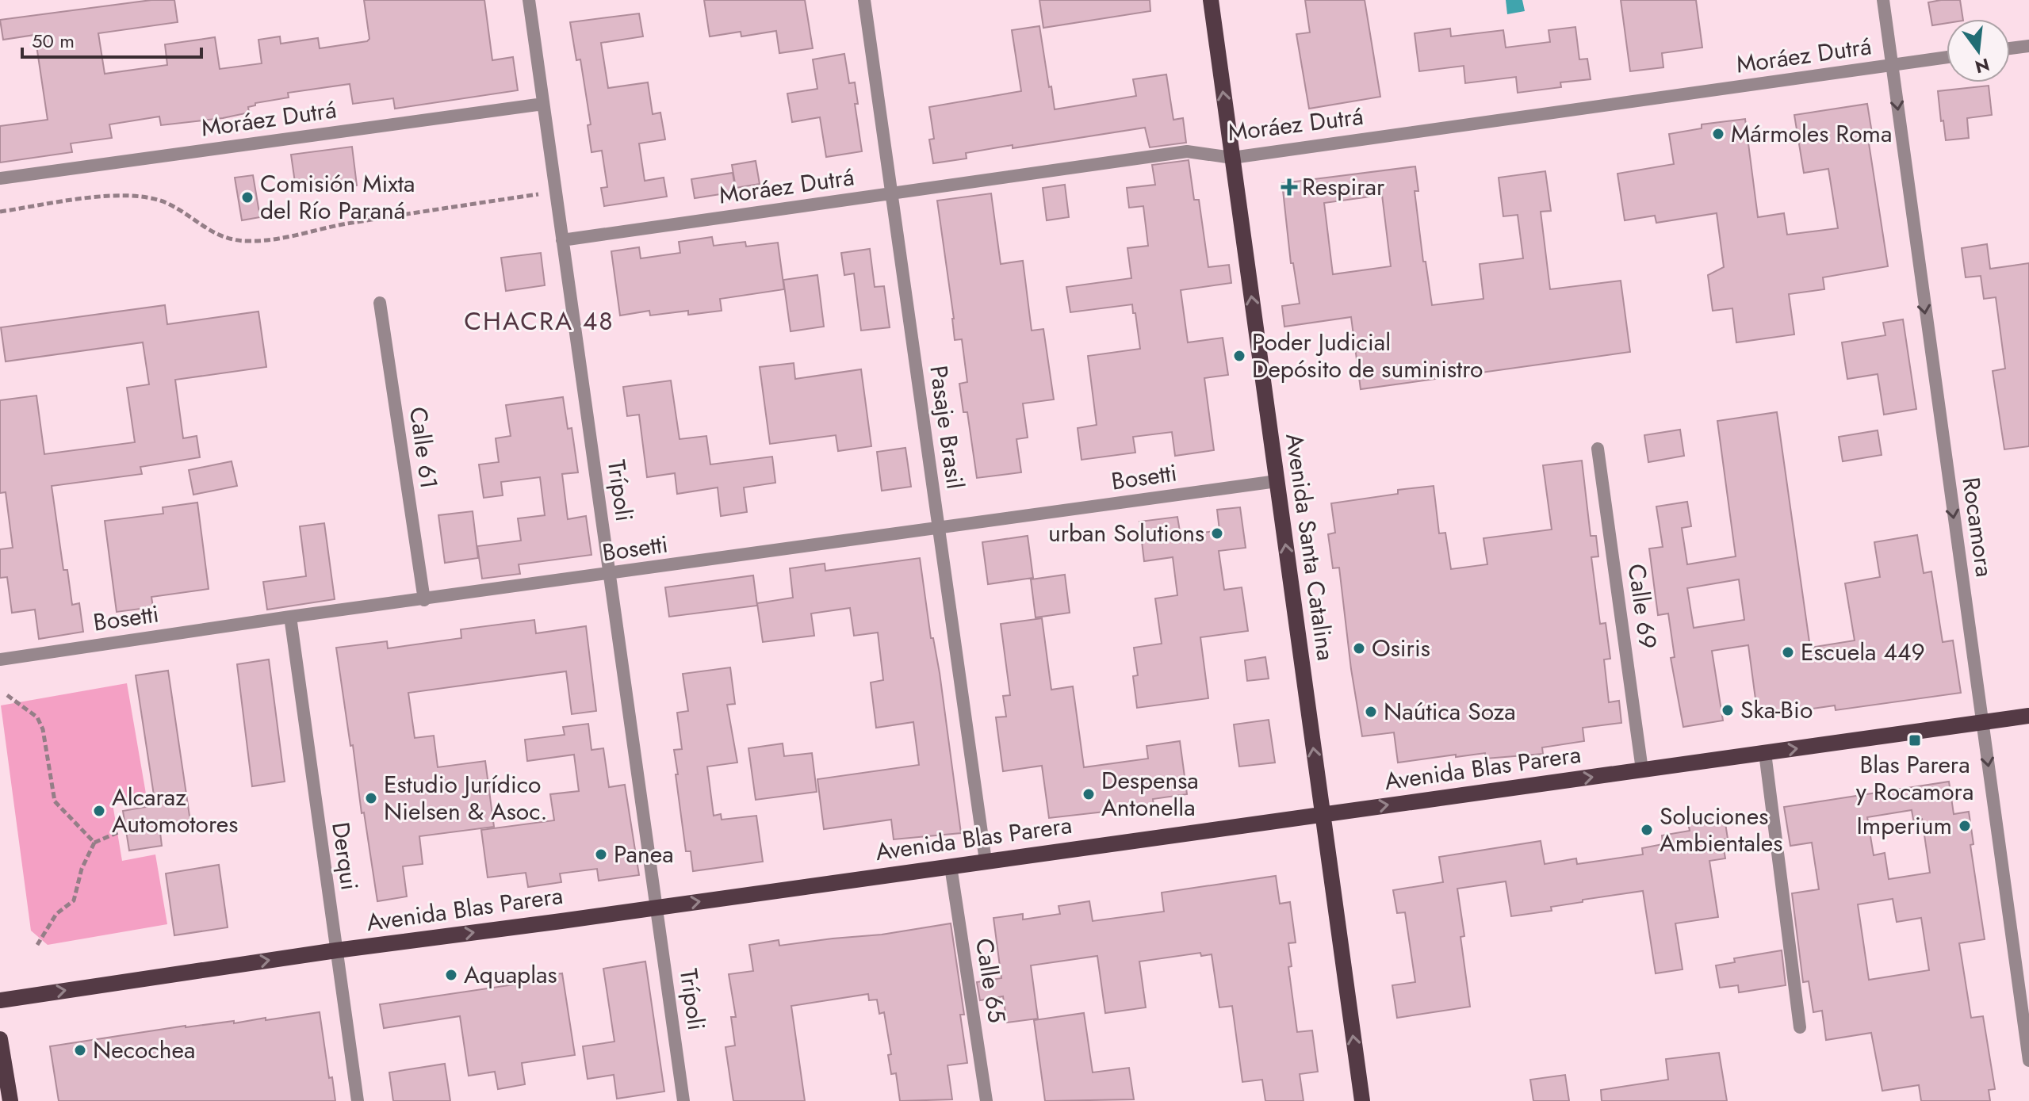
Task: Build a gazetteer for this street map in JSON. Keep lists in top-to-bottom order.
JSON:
{
  "streets": {
    "main road": ["Avenida Santa Catalina", "Avenida Blas Parera"],
    "street": [
      "Moráez Dutrá",
      "Pasaje Brasil",
      "Calle 61",
      "Bosetti",
      "Trípoli",
      "Rocamora",
      "Calle 69",
      "Derqui",
      "Calle 65"
    ]
  },
  "crossings": [
    ["Moráez Dutrá", "Pasaje Brasil"],
    ["Moráez Dutrá", "Trípoli"],
    ["Moráez Dutrá", "Rocamora"],
    ["Moráez Dutrá", "Avenida Santa Catalina"],
    ["Pasaje Brasil", "Bosetti"],
    ["Pasaje Brasil", "Avenida Blas Parera"],
    ["Calle 61", "Bosetti"],
    ["Bosetti", "Trípoli"],
    ["Bosetti", "Avenida Santa Catalina"],
    ["Bosetti", "Derqui"],
    ["Trípoli", "Avenida Blas Parera"],
    ["Rocamora", "Avenida Blas Parera"],
    ["Avenida Santa Catalina", "Avenida Blas Parera"],
    ["Calle 69", "Avenida Blas Parera"],
    ["Avenida Blas Parera", "Derqui"],
    ["Avenida Blas Parera", "Calle 65"]
  ],
  "one_way": ["Rocamora", "Avenida Santa Catalina", "Avenida Blas Parera"],
  "districts": ["CHACRA 48"],
  "places": {
    "other": [
      "Mármoles Roma",
      "Comisión Mixta del Río Paraná",
      "Poder Judicial Depósito de suministro",
      "urban Solutions",
      "Osiris",
      "Escuela 449",
      "Ska-Bio",
      "Naútica Soza",
      "Despensa Antonella",
      "Estudio Jurídico Nielsen & Asoc.",
      "Alcaraz Automotores",
      "Imperium",
      "Soluciones Ambientales",
      "Panea",
      "Aquaplas",
      "Necochea"
    ],
    "health": ["Respirar"],
    "transit": ["Blas Parera y Rocamora"]
  },
  "scale_bar": "50 m",
  "north": "bottom"
}
